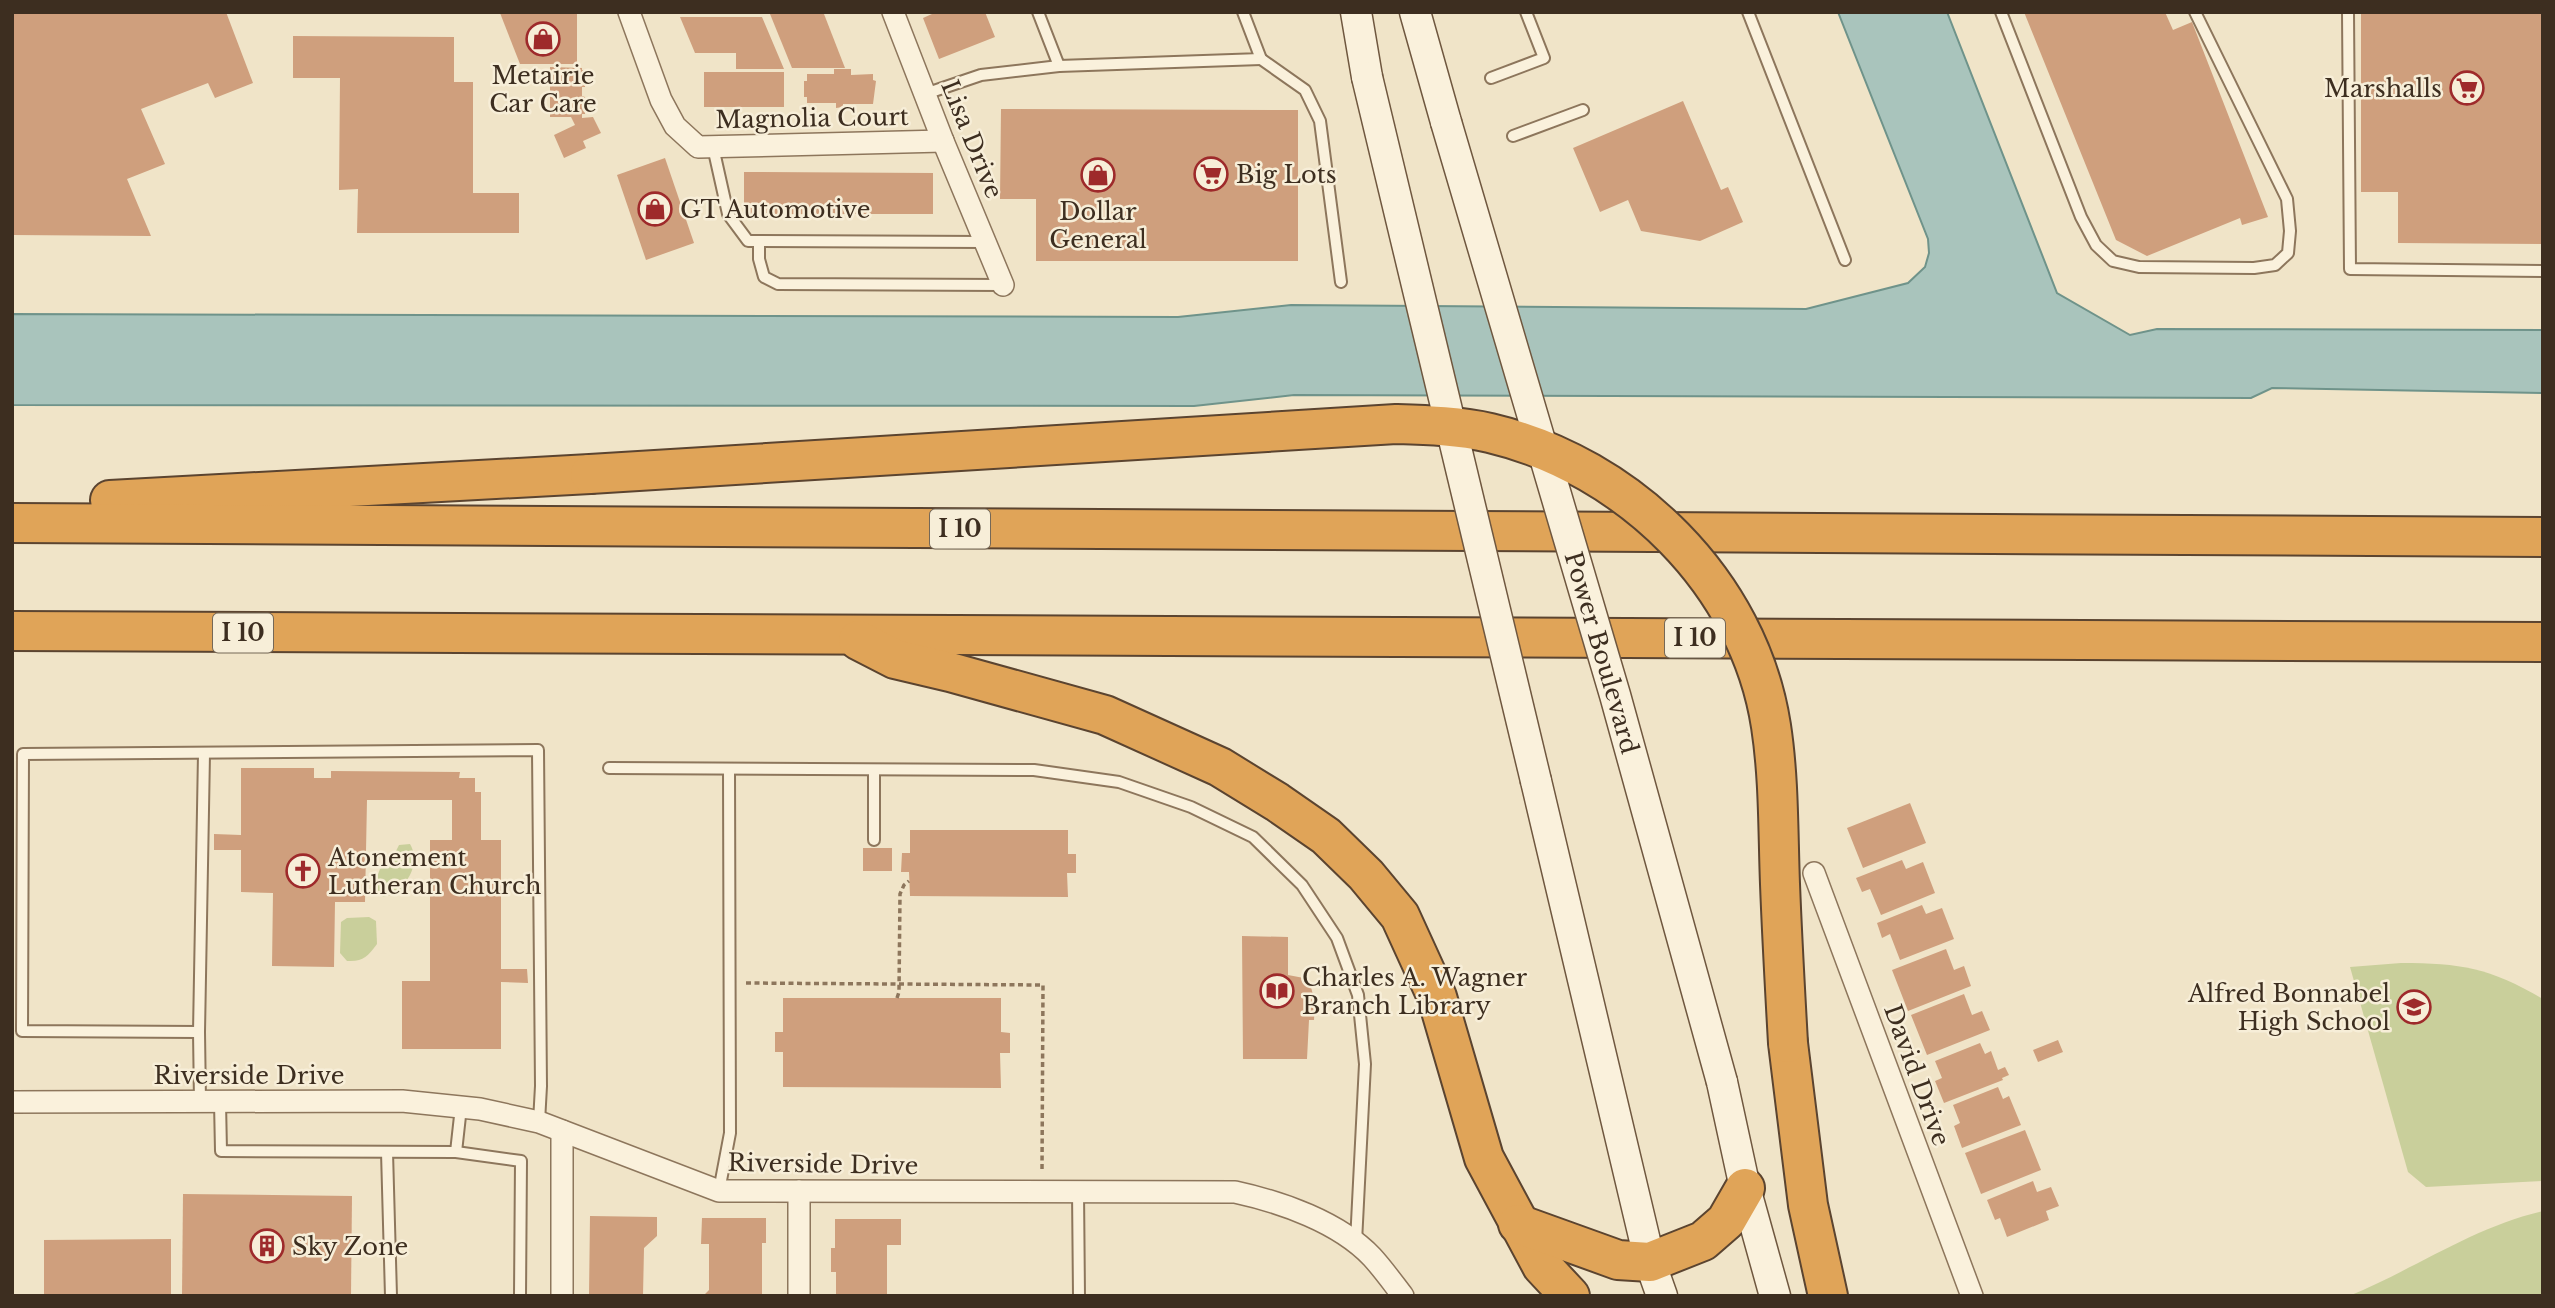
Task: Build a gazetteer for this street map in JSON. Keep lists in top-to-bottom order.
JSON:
{
  "streets": {
    "highway": ["I 10"],
    "main road": ["Power Boulevard"],
    "street": [
      "Magnolia Court",
      "Lisa Drive",
      "Riverside Drive",
      "David Drive"
    ]
  },
  "crossings": [
    ["Magnolia Court", "Lisa Drive"]
  ],
  "places": {
    "shop": ["Metairie Car Care", "Dollar General", "GT Automotive"],
    "supermarket": ["Marshalls", "Big Lots"],
    "church": ["Atonement Lutheran Church"],
    "library": ["Charles A. Wagner Branch Library"],
    "school or university": ["Alfred Bonnabel High School"],
    "building": ["Sky Zone"]
  }
}
